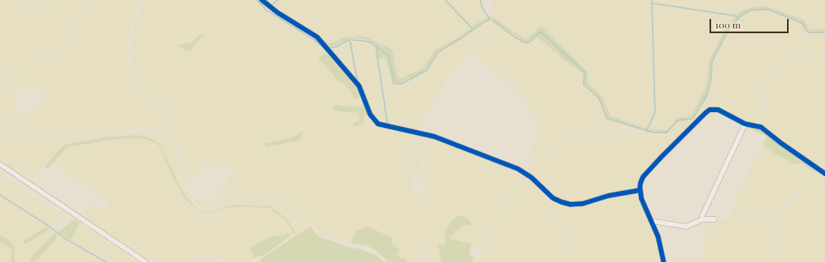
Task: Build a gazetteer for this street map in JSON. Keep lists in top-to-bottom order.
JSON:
{
  "scale_bar": "100 m"
}
